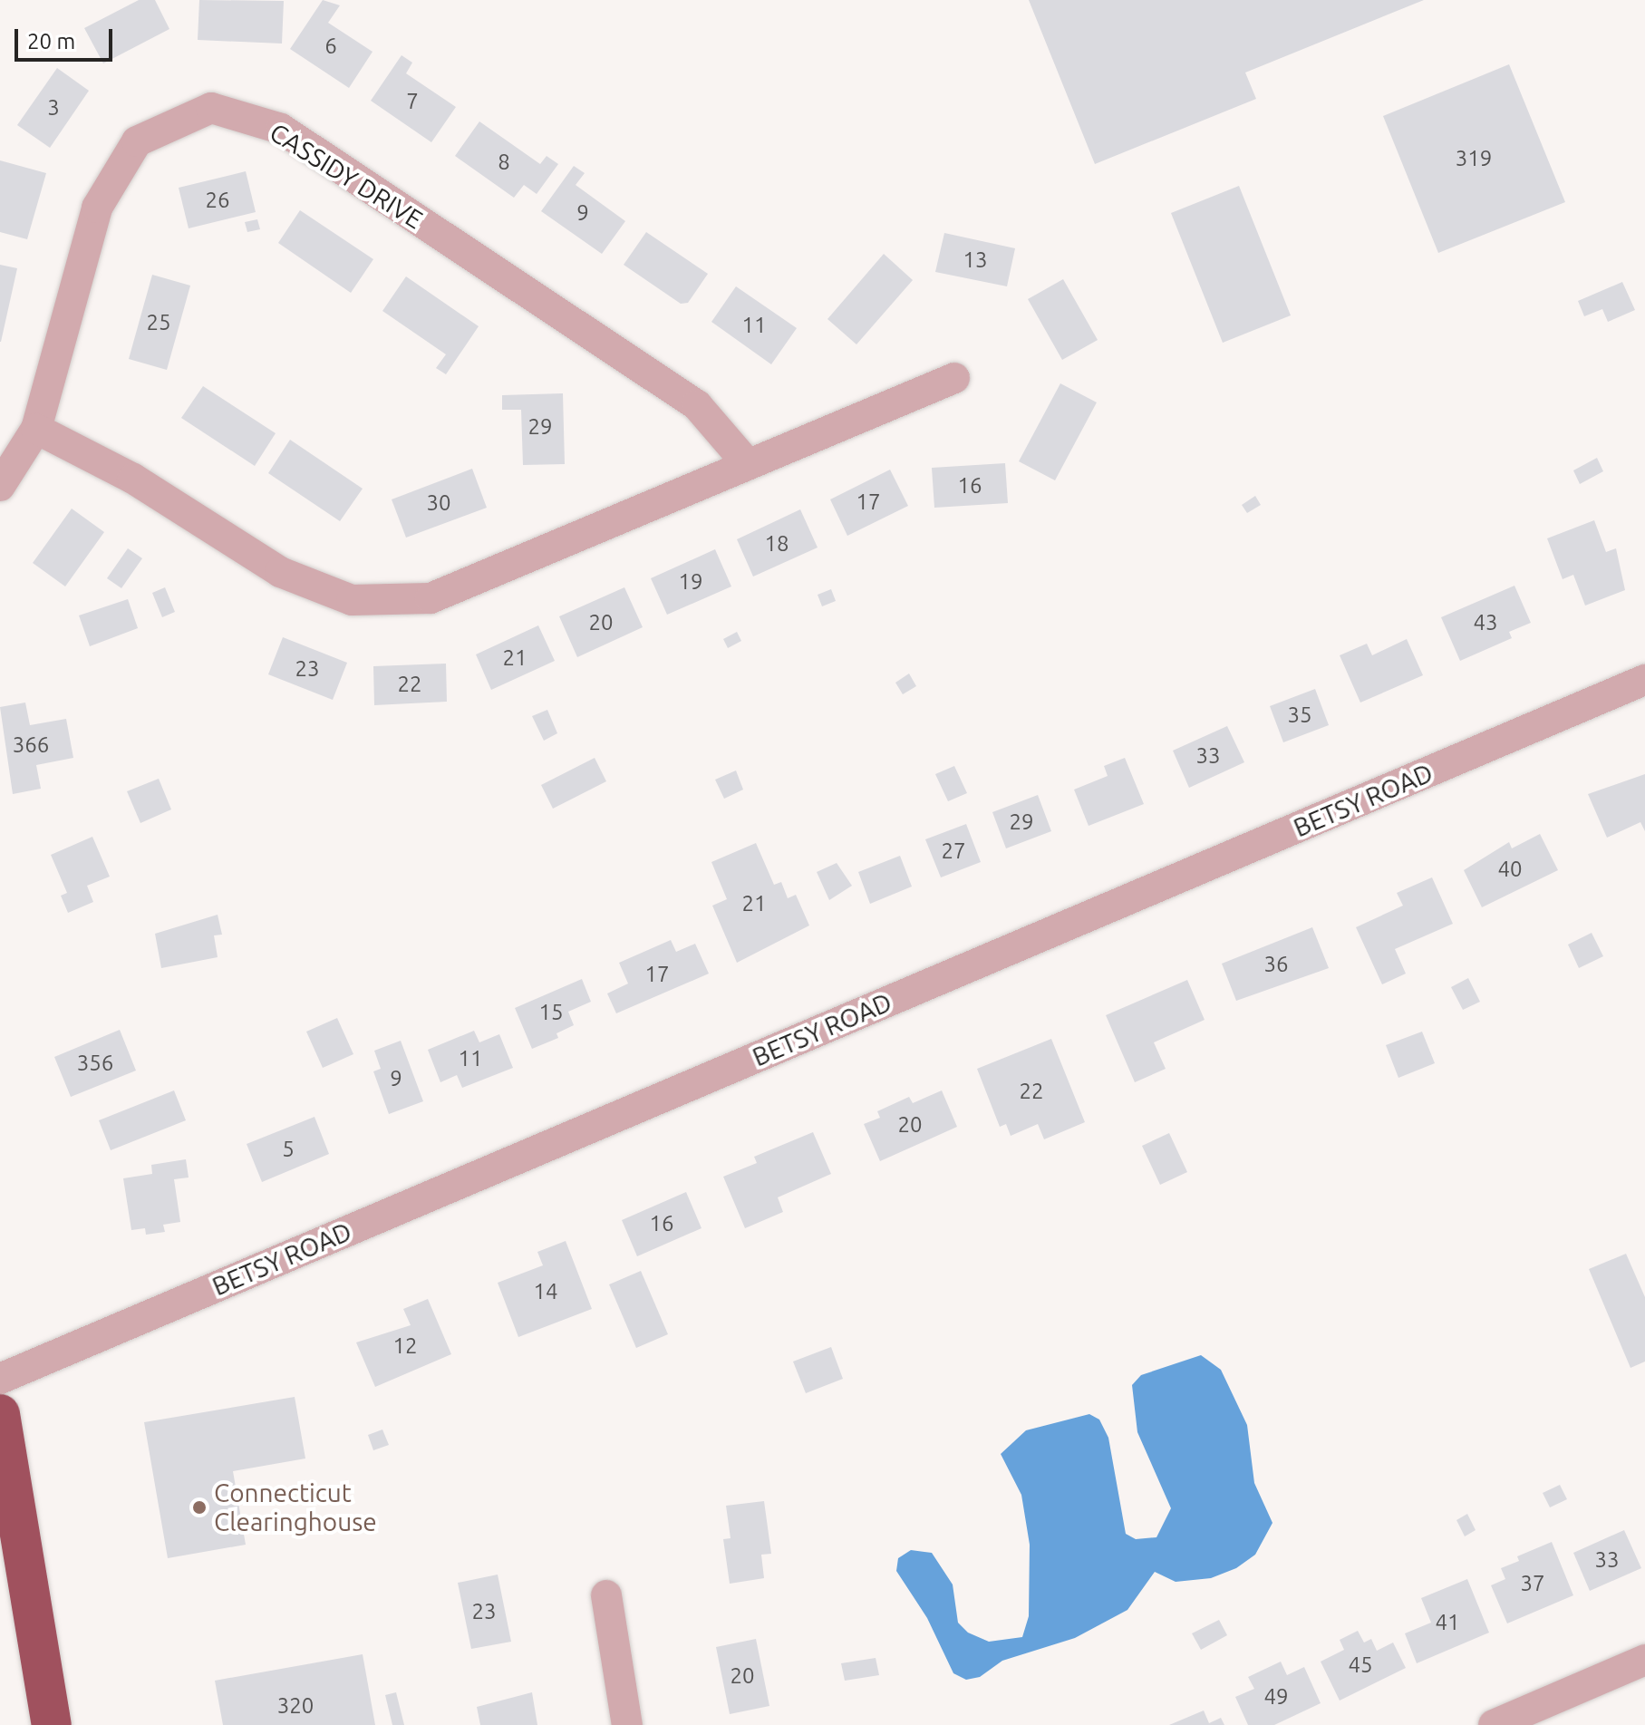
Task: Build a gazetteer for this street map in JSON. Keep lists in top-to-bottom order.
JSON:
{
  "streets": {
    "street": ["CASSIDY DRIVE", "BETSY ROAD"]
  },
  "places": ["Connecticut Clearinghouse"],
  "house_numbers": [
    "6",
    "7",
    "3",
    "319",
    "8",
    "26",
    "9",
    "13",
    "25",
    "11",
    "29",
    "16",
    "17",
    "30",
    "18",
    "19",
    "20",
    "43",
    "21",
    "23",
    "22",
    "35",
    "366",
    "33",
    "29",
    "27",
    "40",
    "21",
    "36",
    "17",
    "15",
    "11",
    "356",
    "9",
    "22",
    "20",
    "5",
    "16",
    "14",
    "12",
    "33",
    "37",
    "23",
    "41",
    "45",
    "20",
    "49",
    "320"
  ],
  "scale_bar": "20 m"
}
